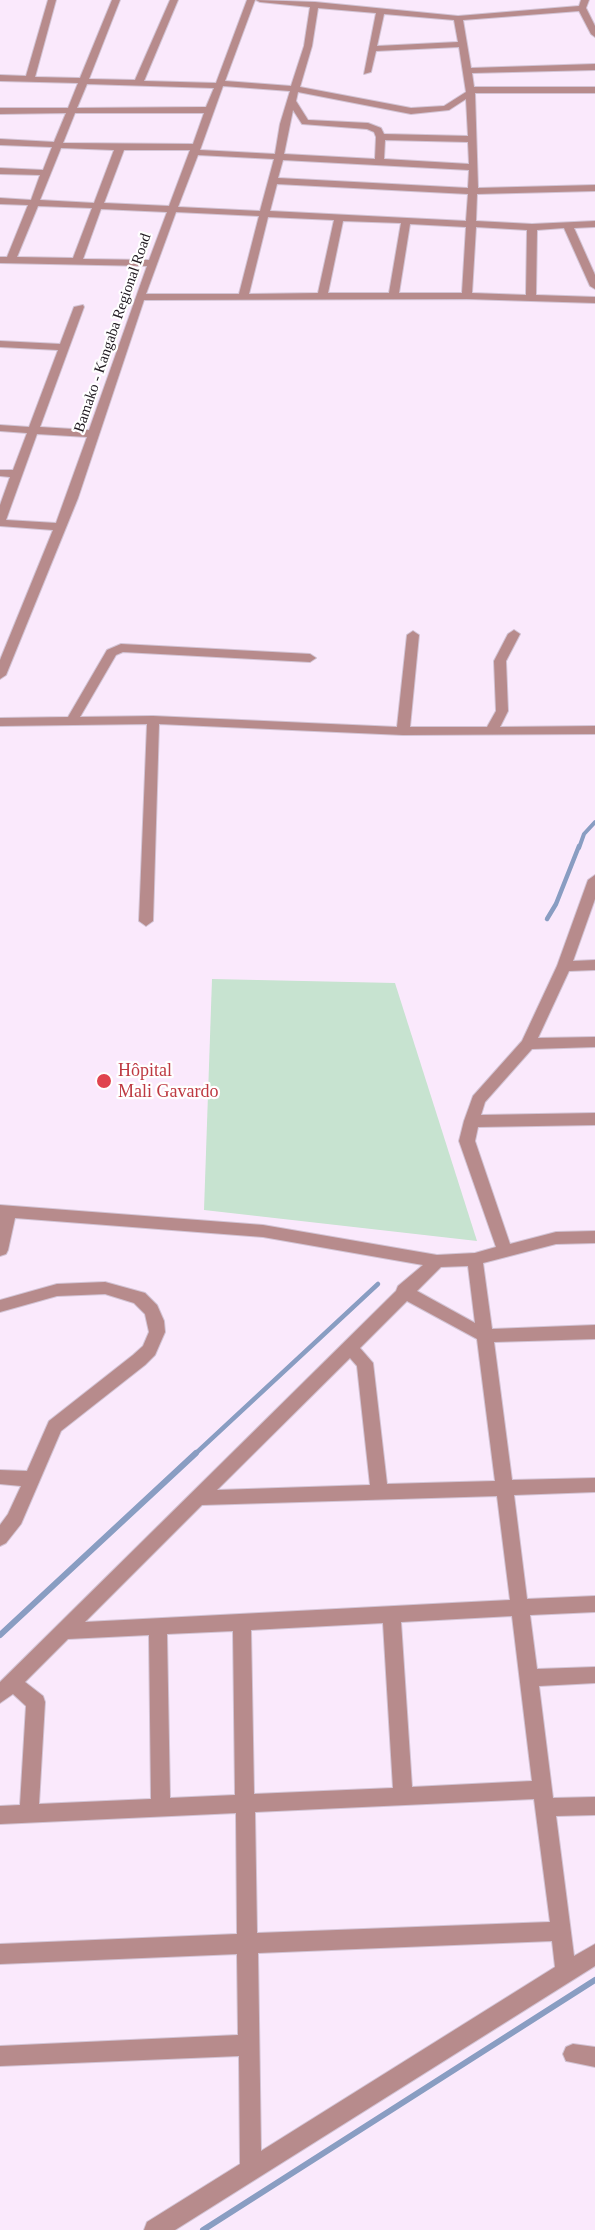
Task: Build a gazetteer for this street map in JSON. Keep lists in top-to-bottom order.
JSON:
{
  "streets": {
    "street": ["Bamako - Kangaba Regional Road"]
  },
  "places": ["Hôpital Mali Gavardo"]
}
